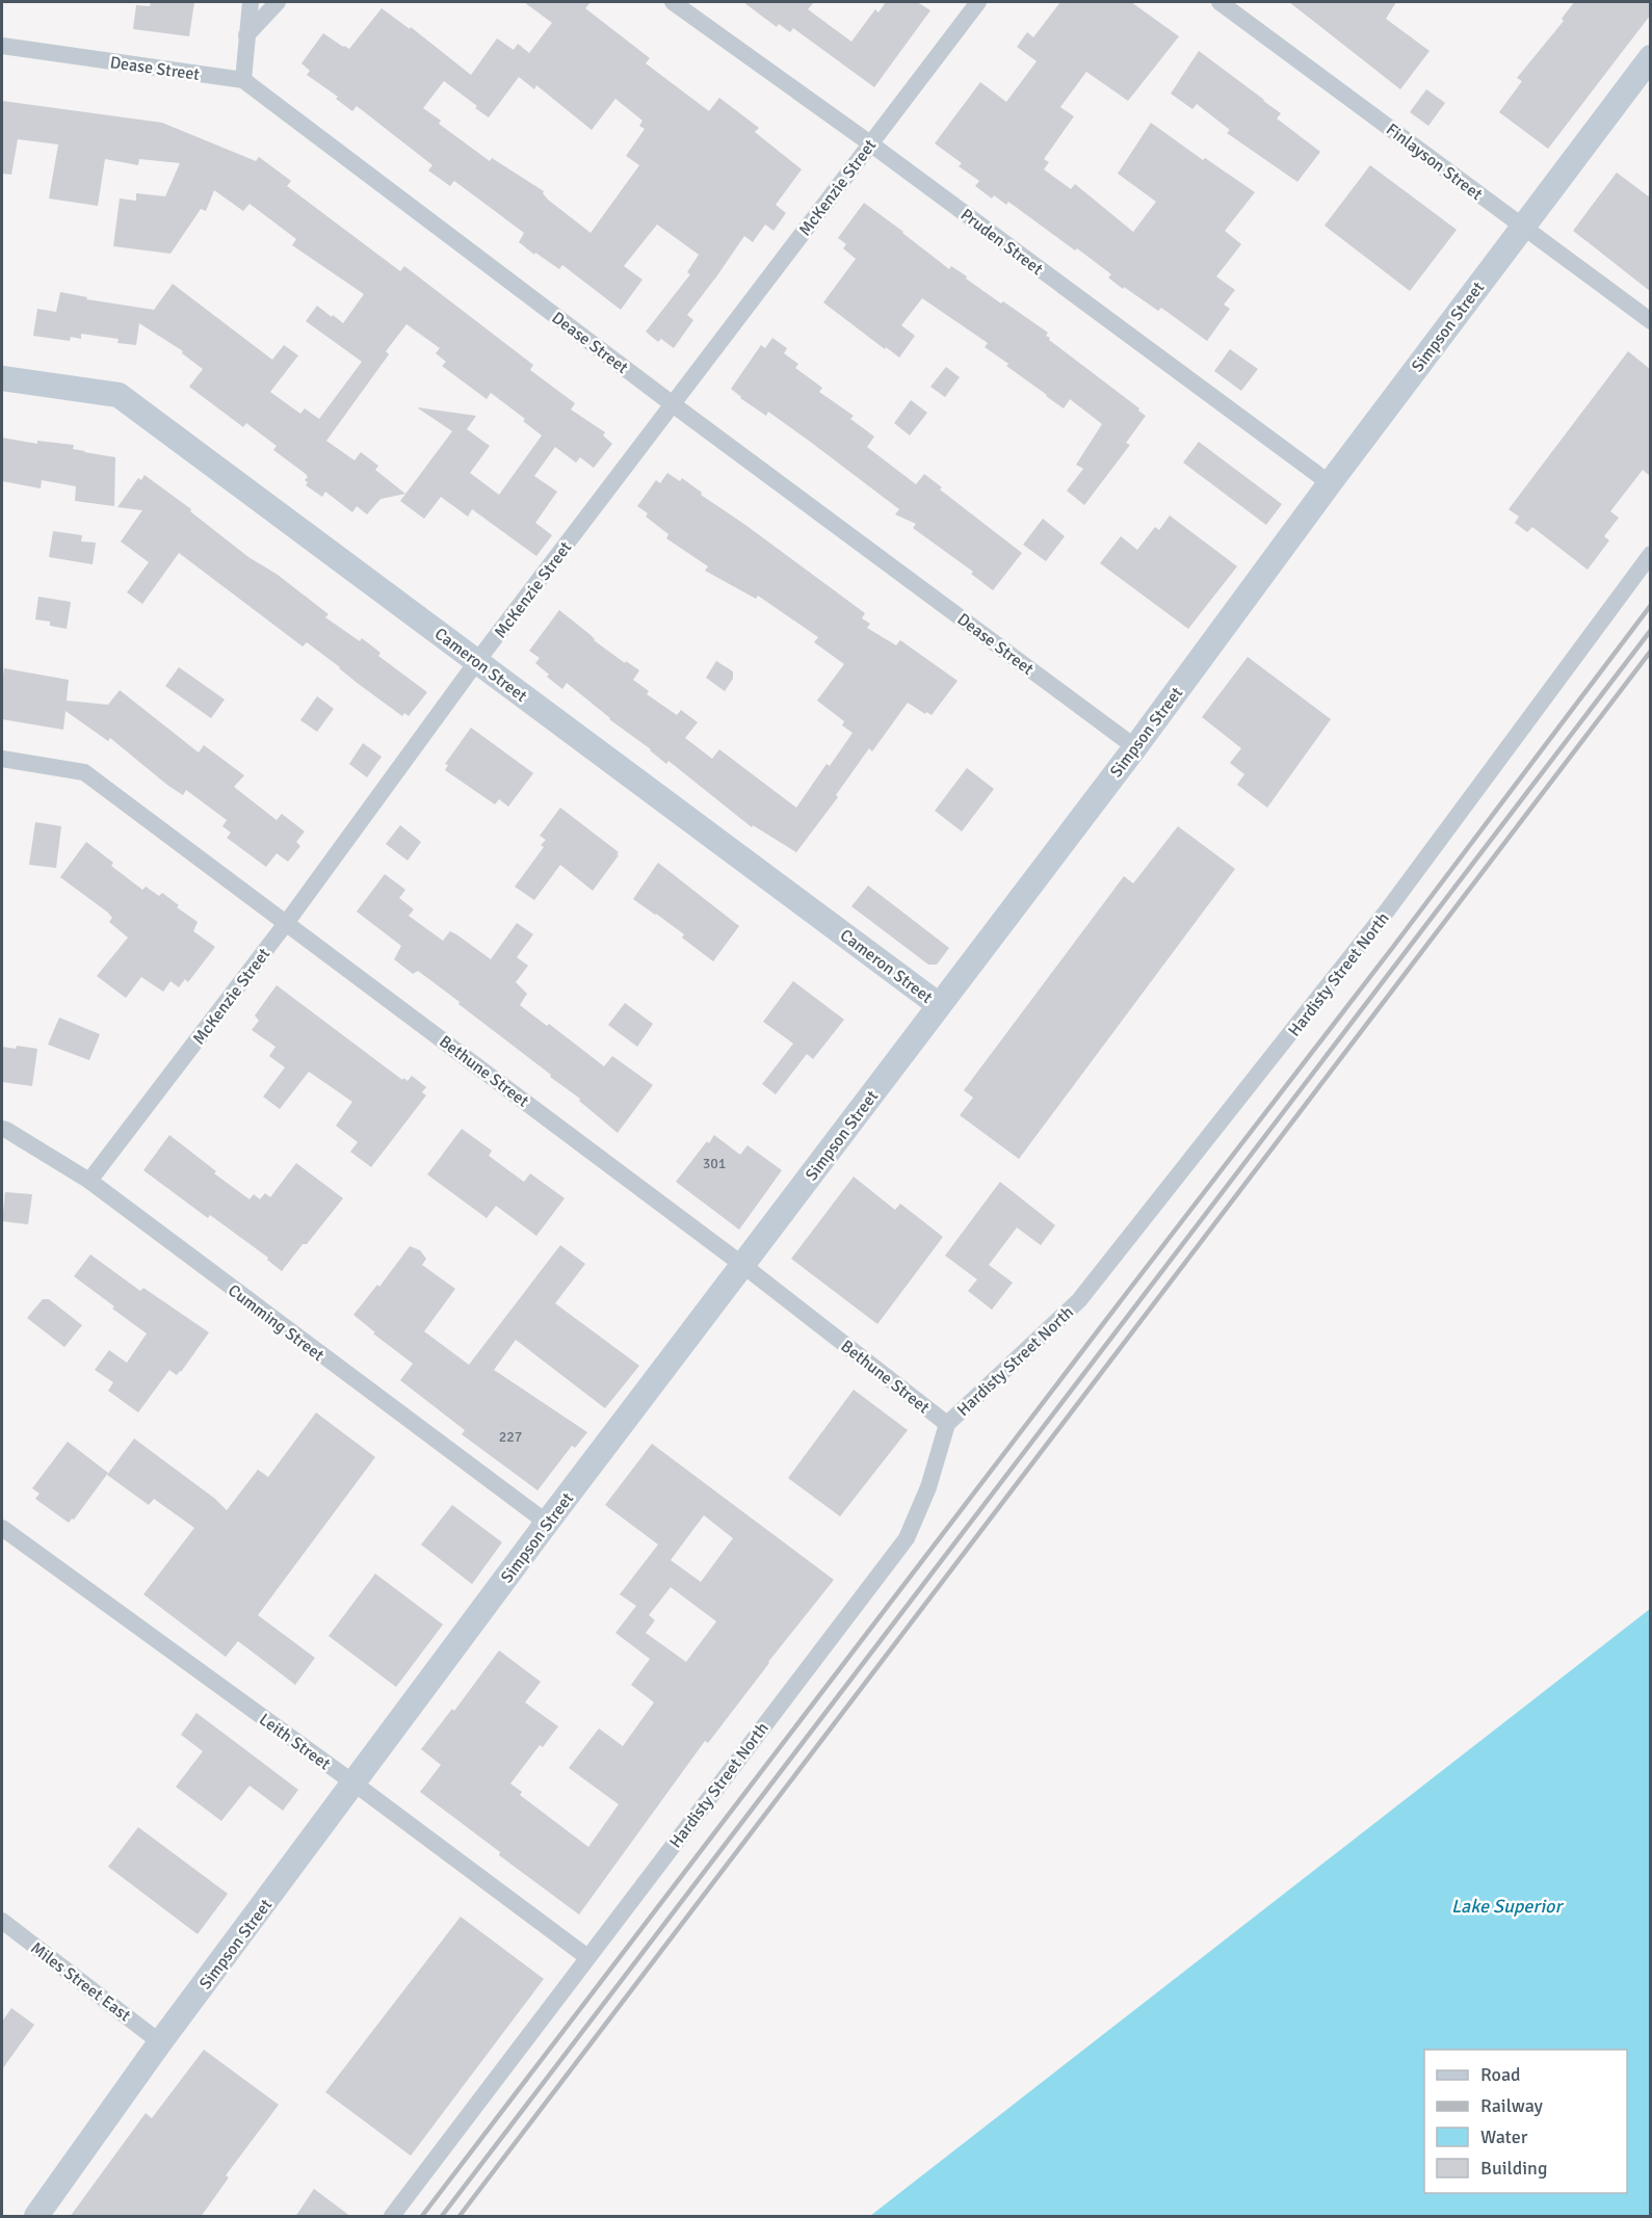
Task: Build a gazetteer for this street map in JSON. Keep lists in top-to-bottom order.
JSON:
{
  "streets": {
    "main road": ["Simpson Street", "Cameron Street"],
    "street": [
      "Dease Street",
      "Finlayson Street",
      "McKenzie Street",
      "Pruden Street",
      "Hardisty Street North",
      "Bethune Street",
      "Cumming Street",
      "Leith Street",
      "Miles Street East"
    ]
  },
  "crossings": [
    ["Dease Street", "McKenzie Street"],
    ["Dease Street", "Simpson Street"],
    ["Finlayson Street", "Simpson Street"],
    ["McKenzie Street", "Pruden Street"],
    ["McKenzie Street", "Cameron Street"],
    ["McKenzie Street", "Bethune Street"],
    ["McKenzie Street", "Cumming Street"],
    ["Pruden Street", "Simpson Street"],
    ["Simpson Street", "Cameron Street"],
    ["Simpson Street", "Bethune Street"],
    ["Simpson Street", "Cumming Street"],
    ["Simpson Street", "Leith Street"],
    ["Simpson Street", "Miles Street East"],
    ["Hardisty Street North", "Bethune Street"],
    ["Hardisty Street North", "Leith Street"]
  ],
  "water": ["Lake Superior"],
  "house_numbers": ["301", "227"],
  "legend": [
    "Road",
    "Railway",
    "Water",
    "Building"
  ]
}
